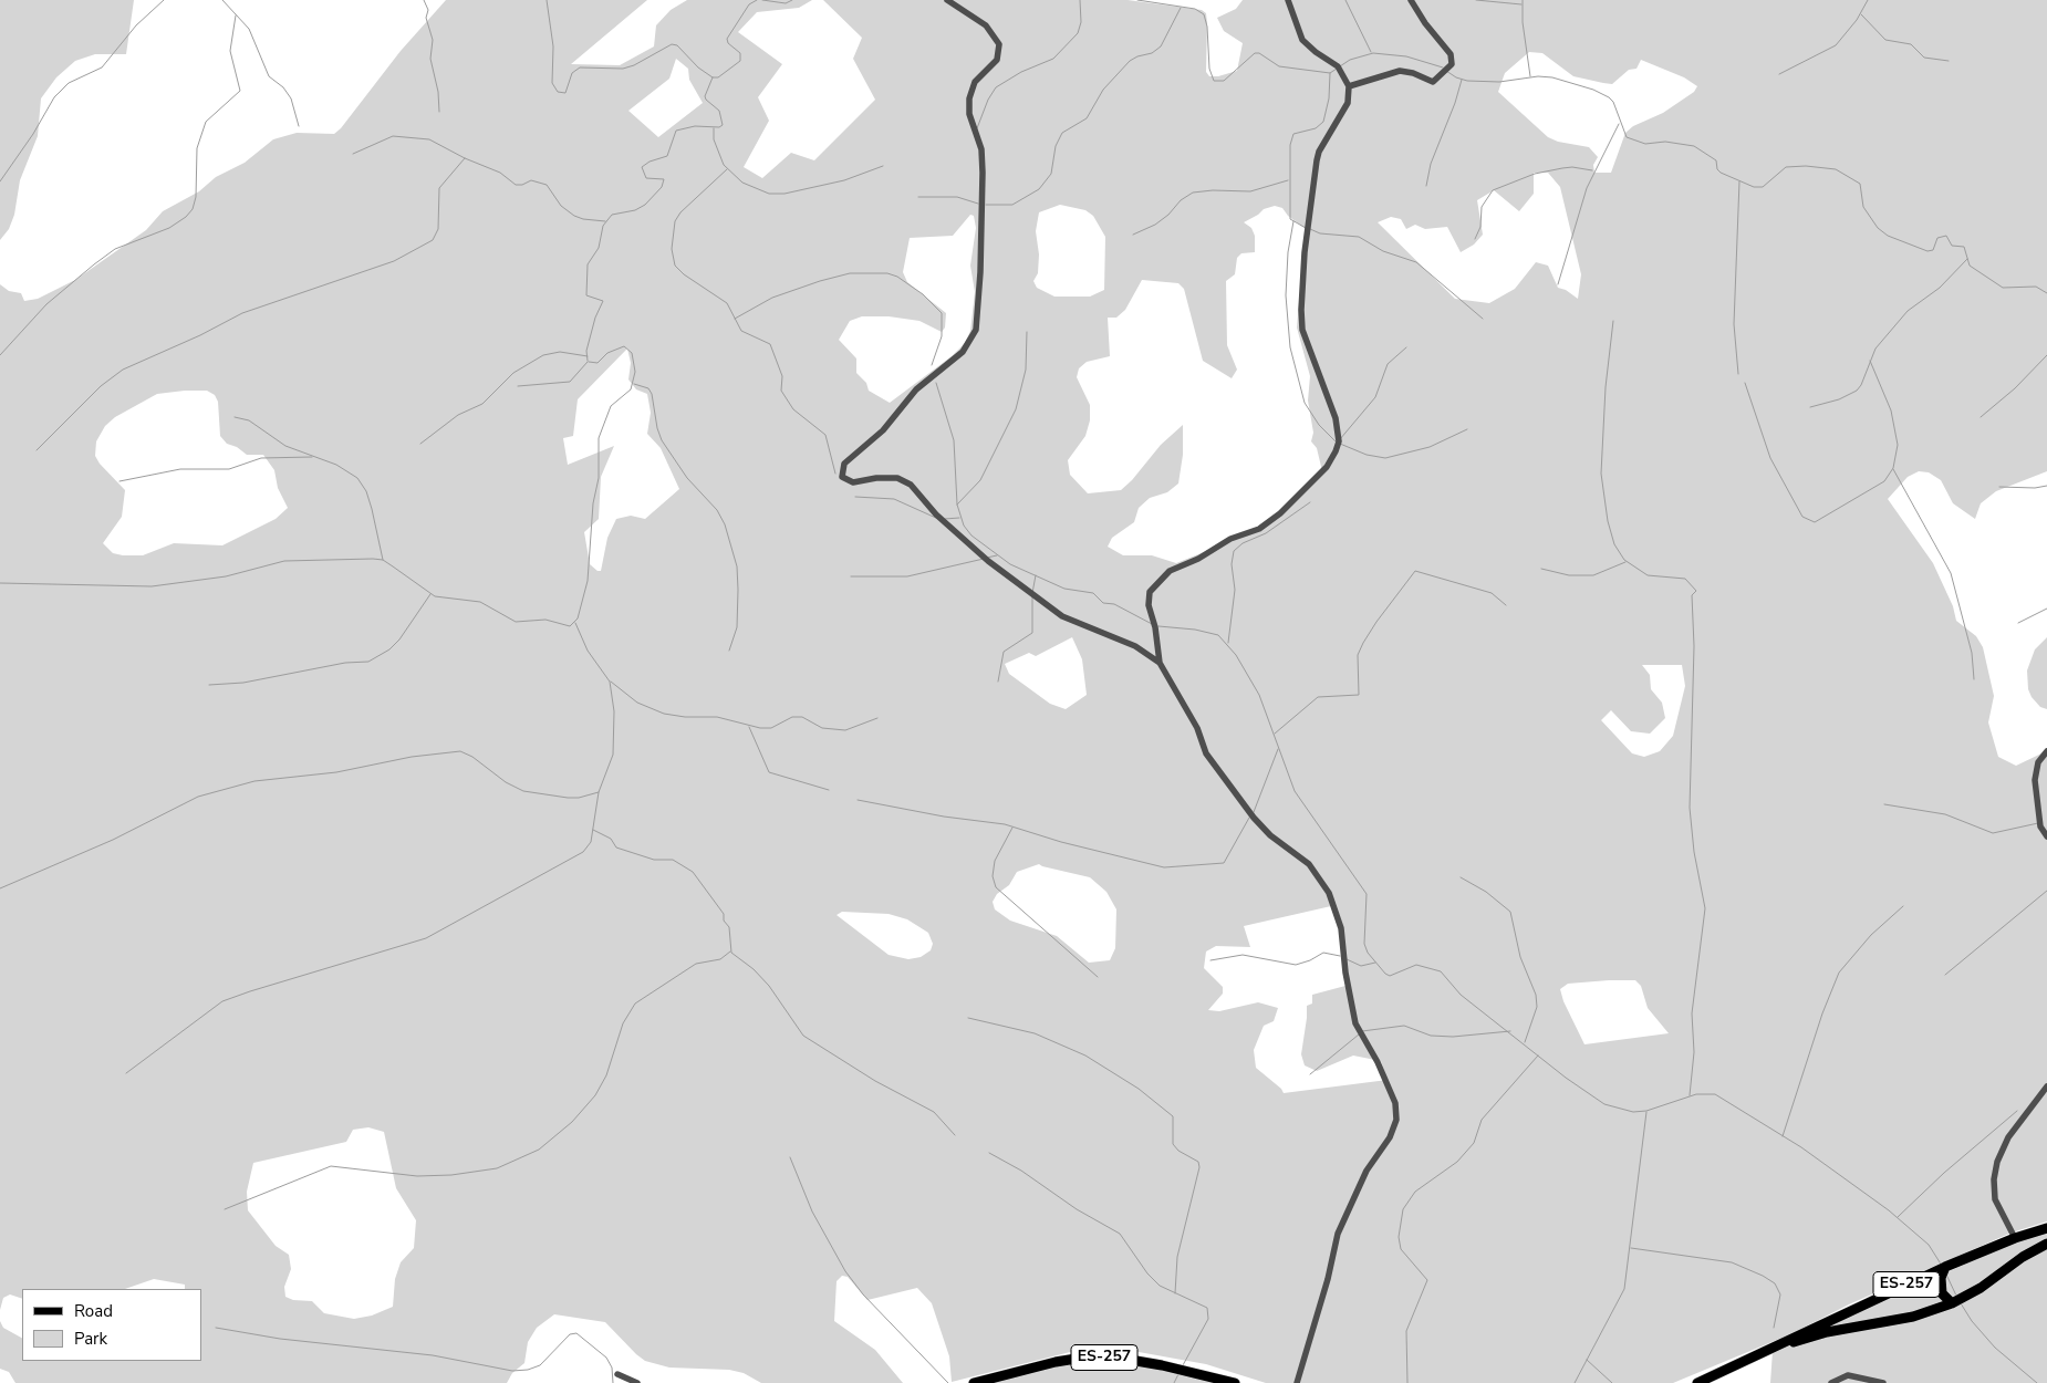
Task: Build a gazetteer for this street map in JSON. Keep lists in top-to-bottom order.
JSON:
{
  "streets": {
    "main road": ["ES-257"]
  },
  "legend": ["Road", "Park"]
}
